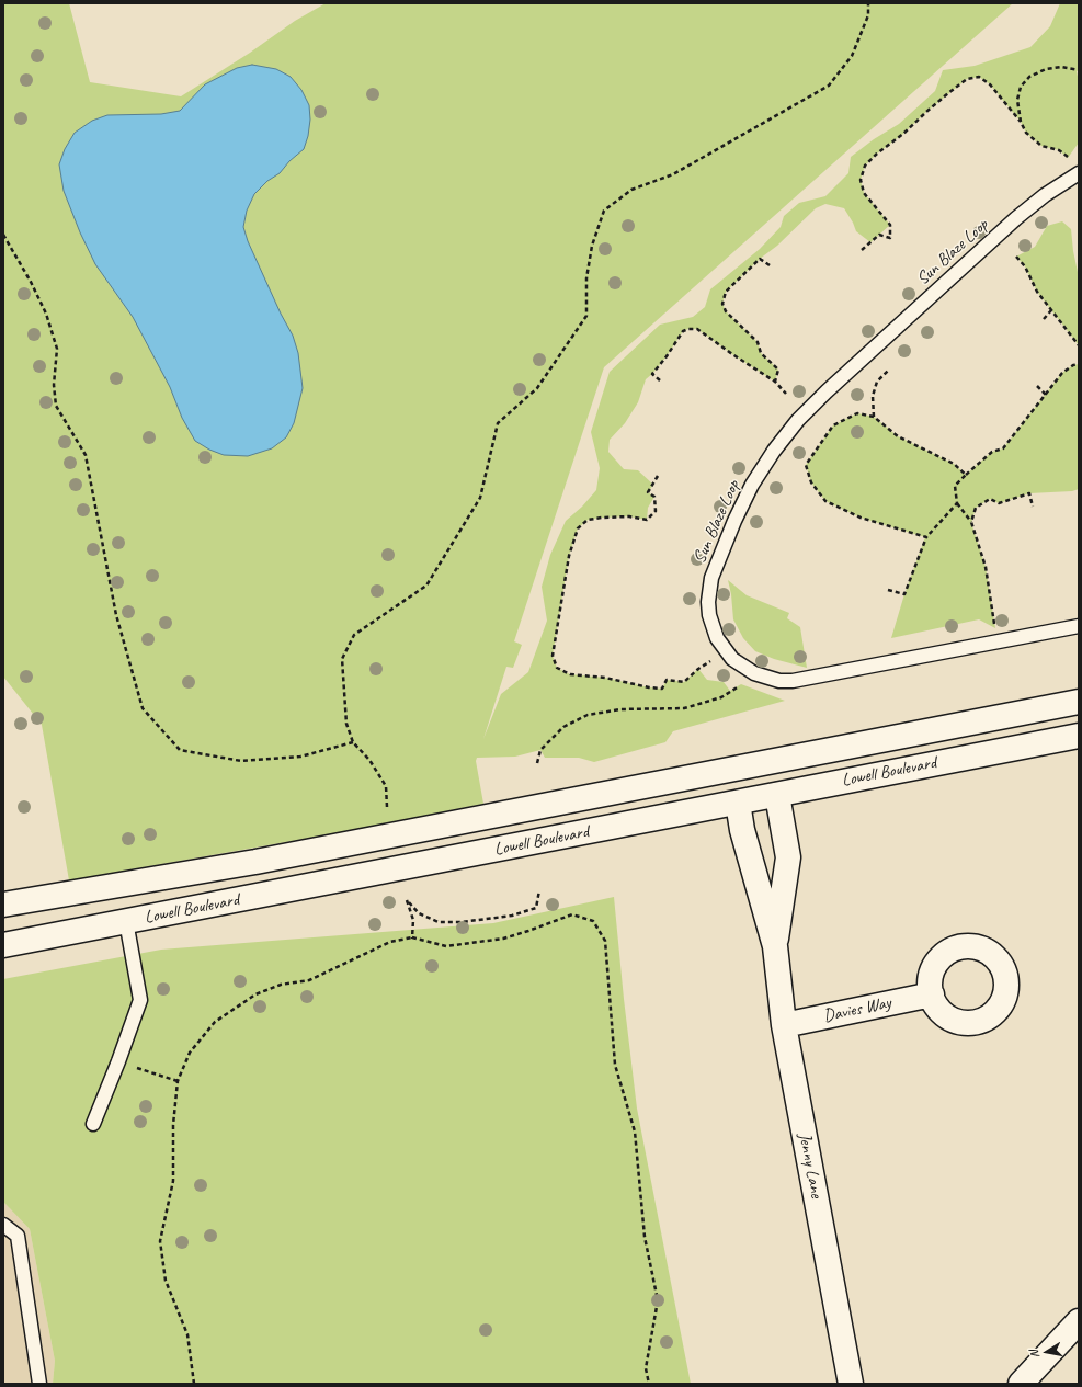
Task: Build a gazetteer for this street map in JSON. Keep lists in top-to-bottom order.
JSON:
{
  "streets": {
    "main road": ["Lowell Boulevard", "Davies Way", "Jenny Lane"],
    "lane": ["Sun Blaze Loop"]
  },
  "crossings": [
    ["Lowell Boulevard", "Jenny Lane"],
    ["Davies Way", "Jenny Lane"]
  ],
  "north": "left"
}
